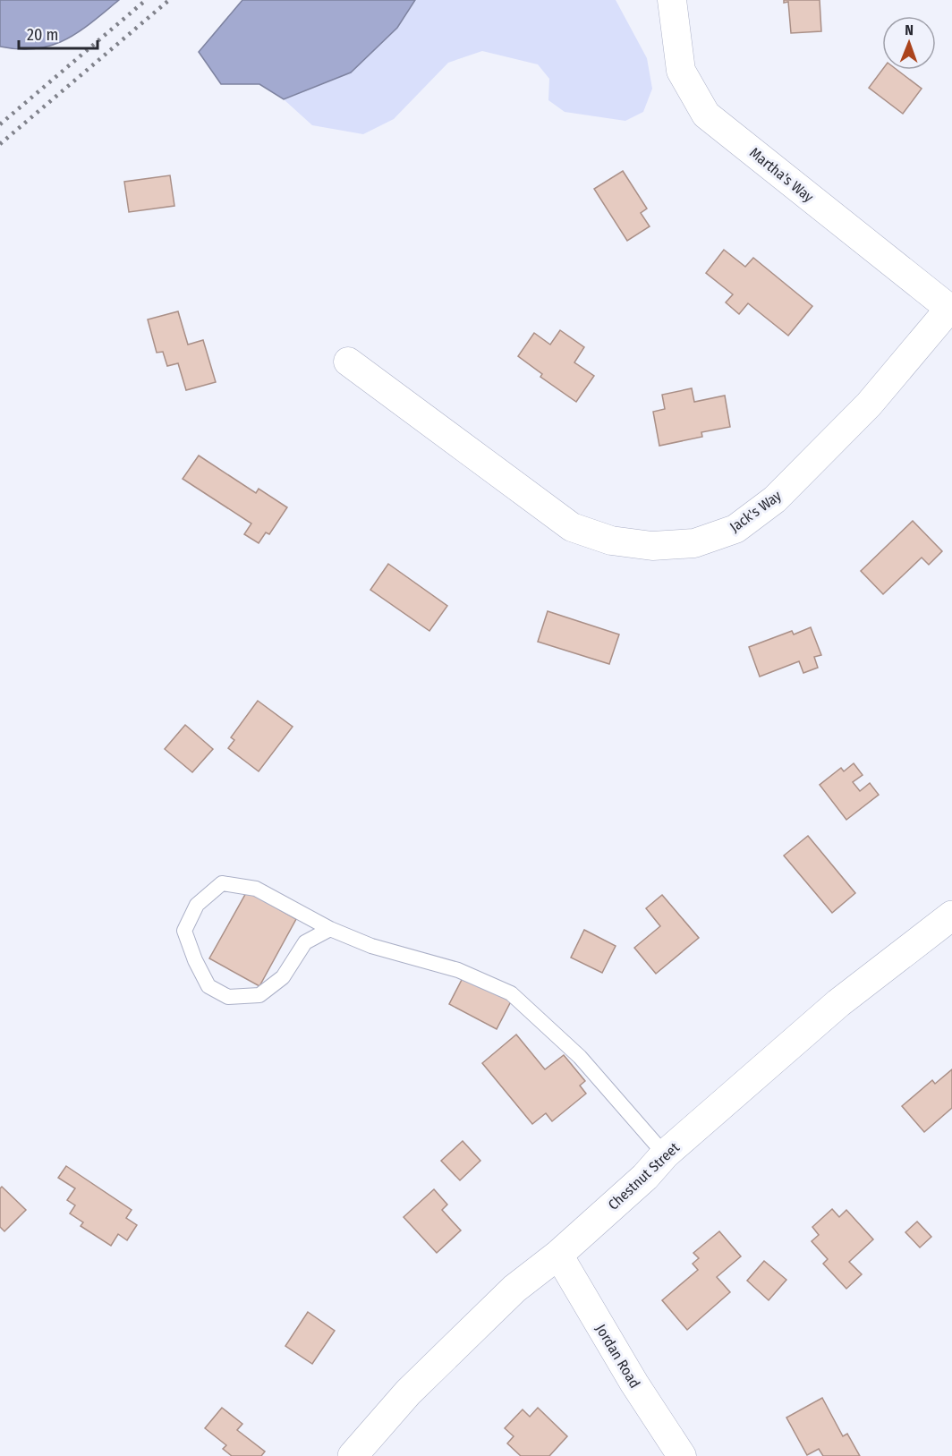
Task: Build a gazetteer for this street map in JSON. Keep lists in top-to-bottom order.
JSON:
{
  "streets": {
    "main road": ["Chestnut Street"],
    "street": ["Martha's Way", "Jack's Way", "Jordan Road"]
  },
  "crossings": [
    ["Martha's Way", "Jack's Way"],
    ["Chestnut Street", "Jordan Road"]
  ],
  "scale_bar": "20 m",
  "north": "top"
}
